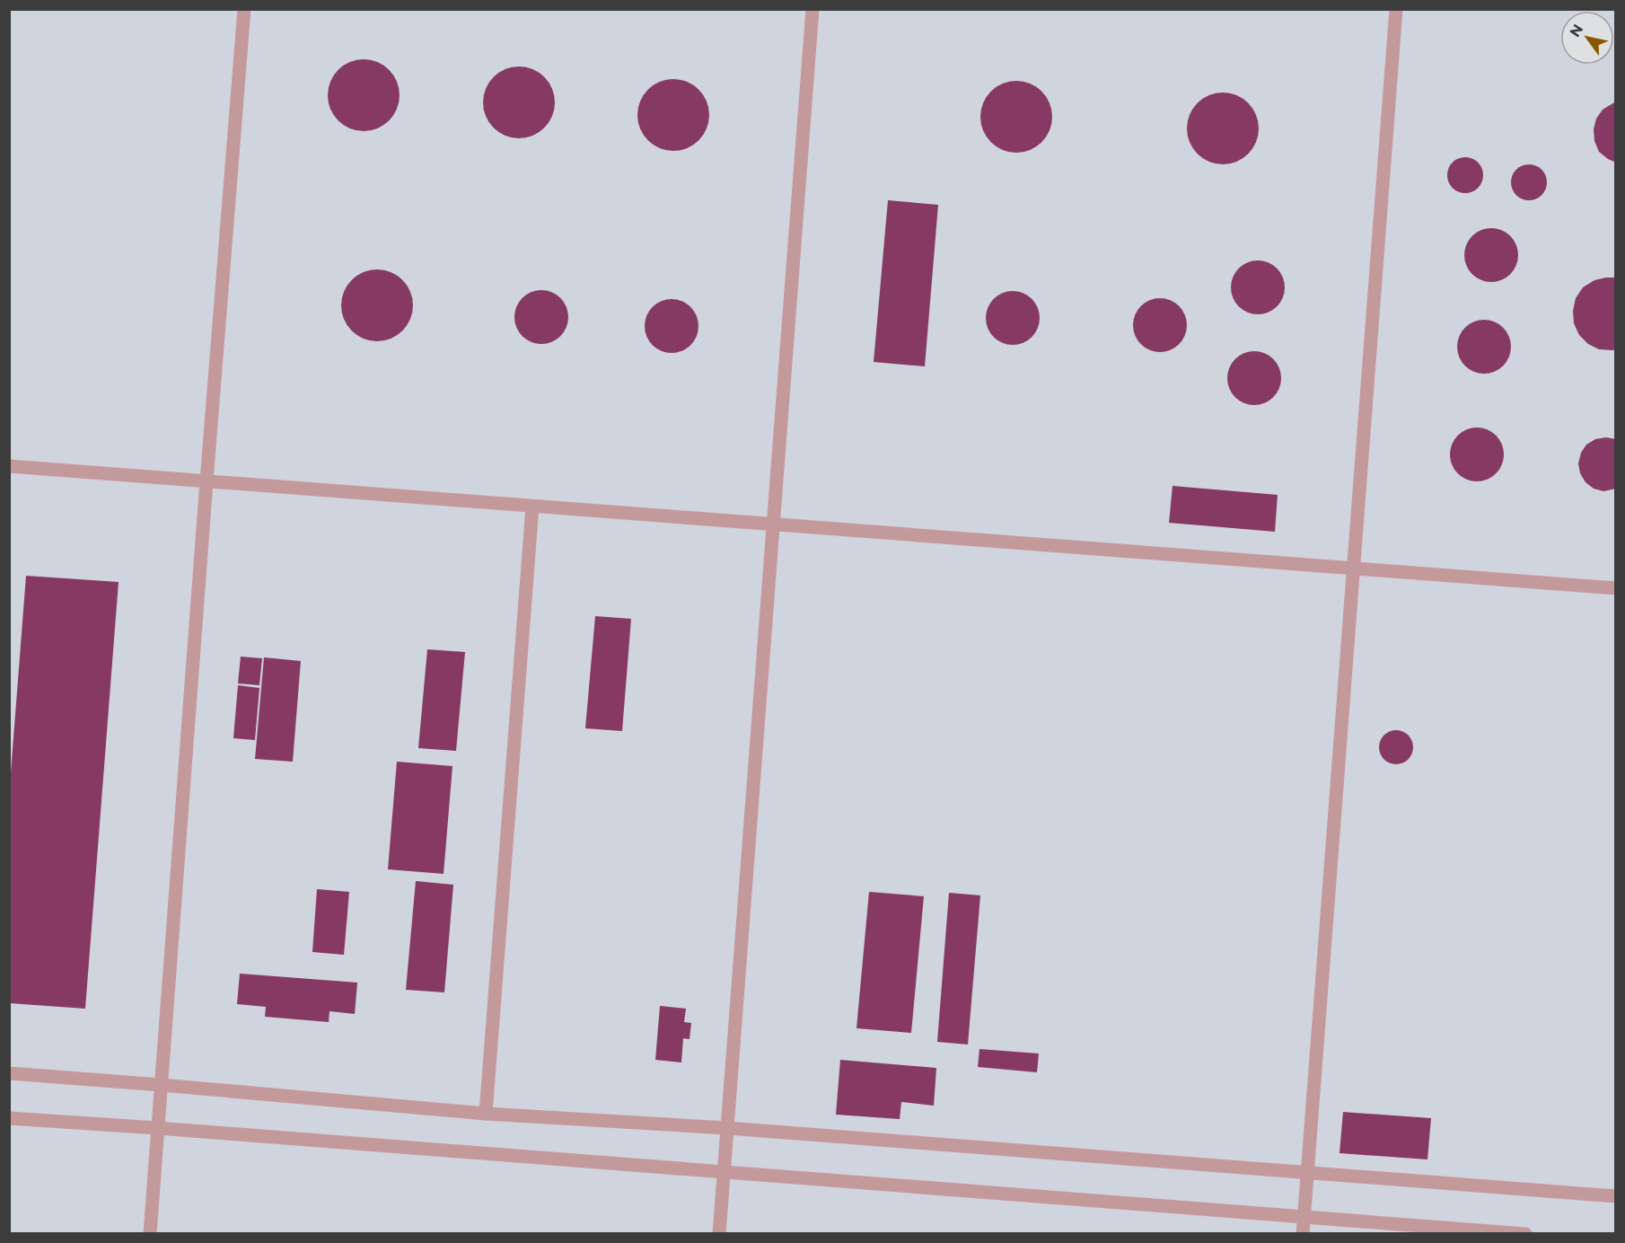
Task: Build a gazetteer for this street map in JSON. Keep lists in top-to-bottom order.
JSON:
{
  "north": "top left"
}
